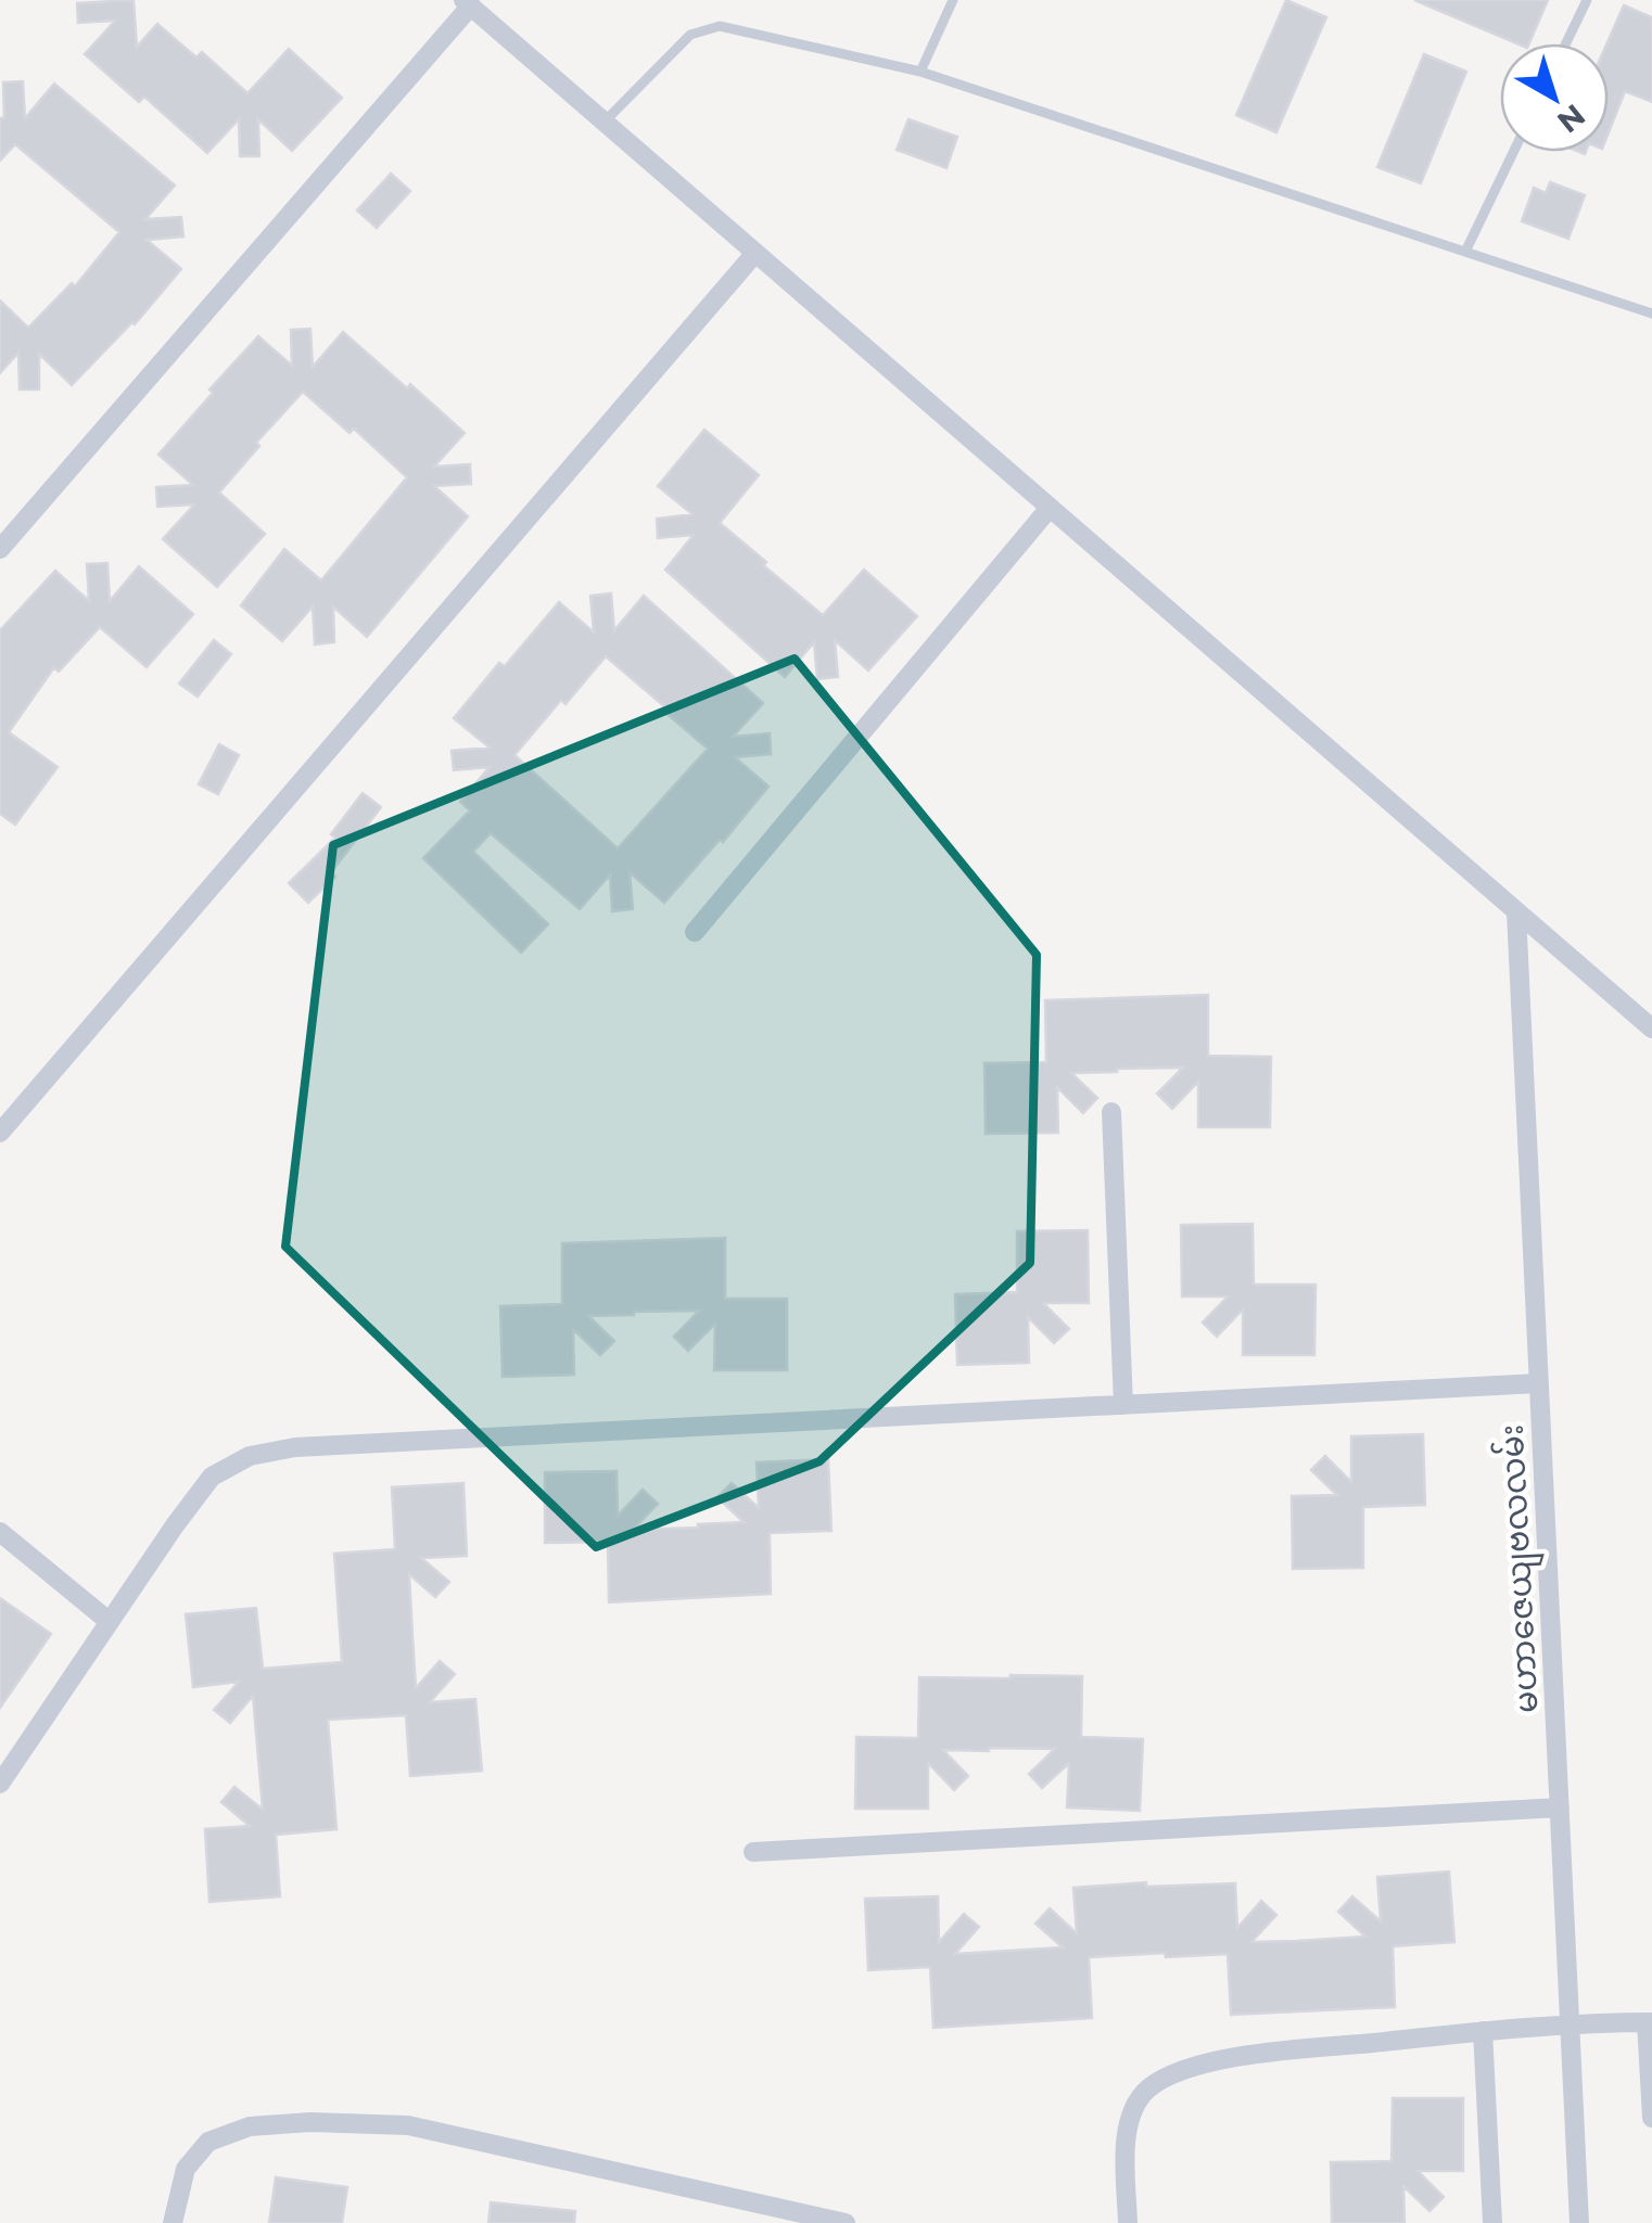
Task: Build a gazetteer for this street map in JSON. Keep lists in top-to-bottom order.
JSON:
{
  "streets": {
    "street": ["မဟာဇေယျဗလလမ်း"]
  },
  "north": "bottom right"
}
